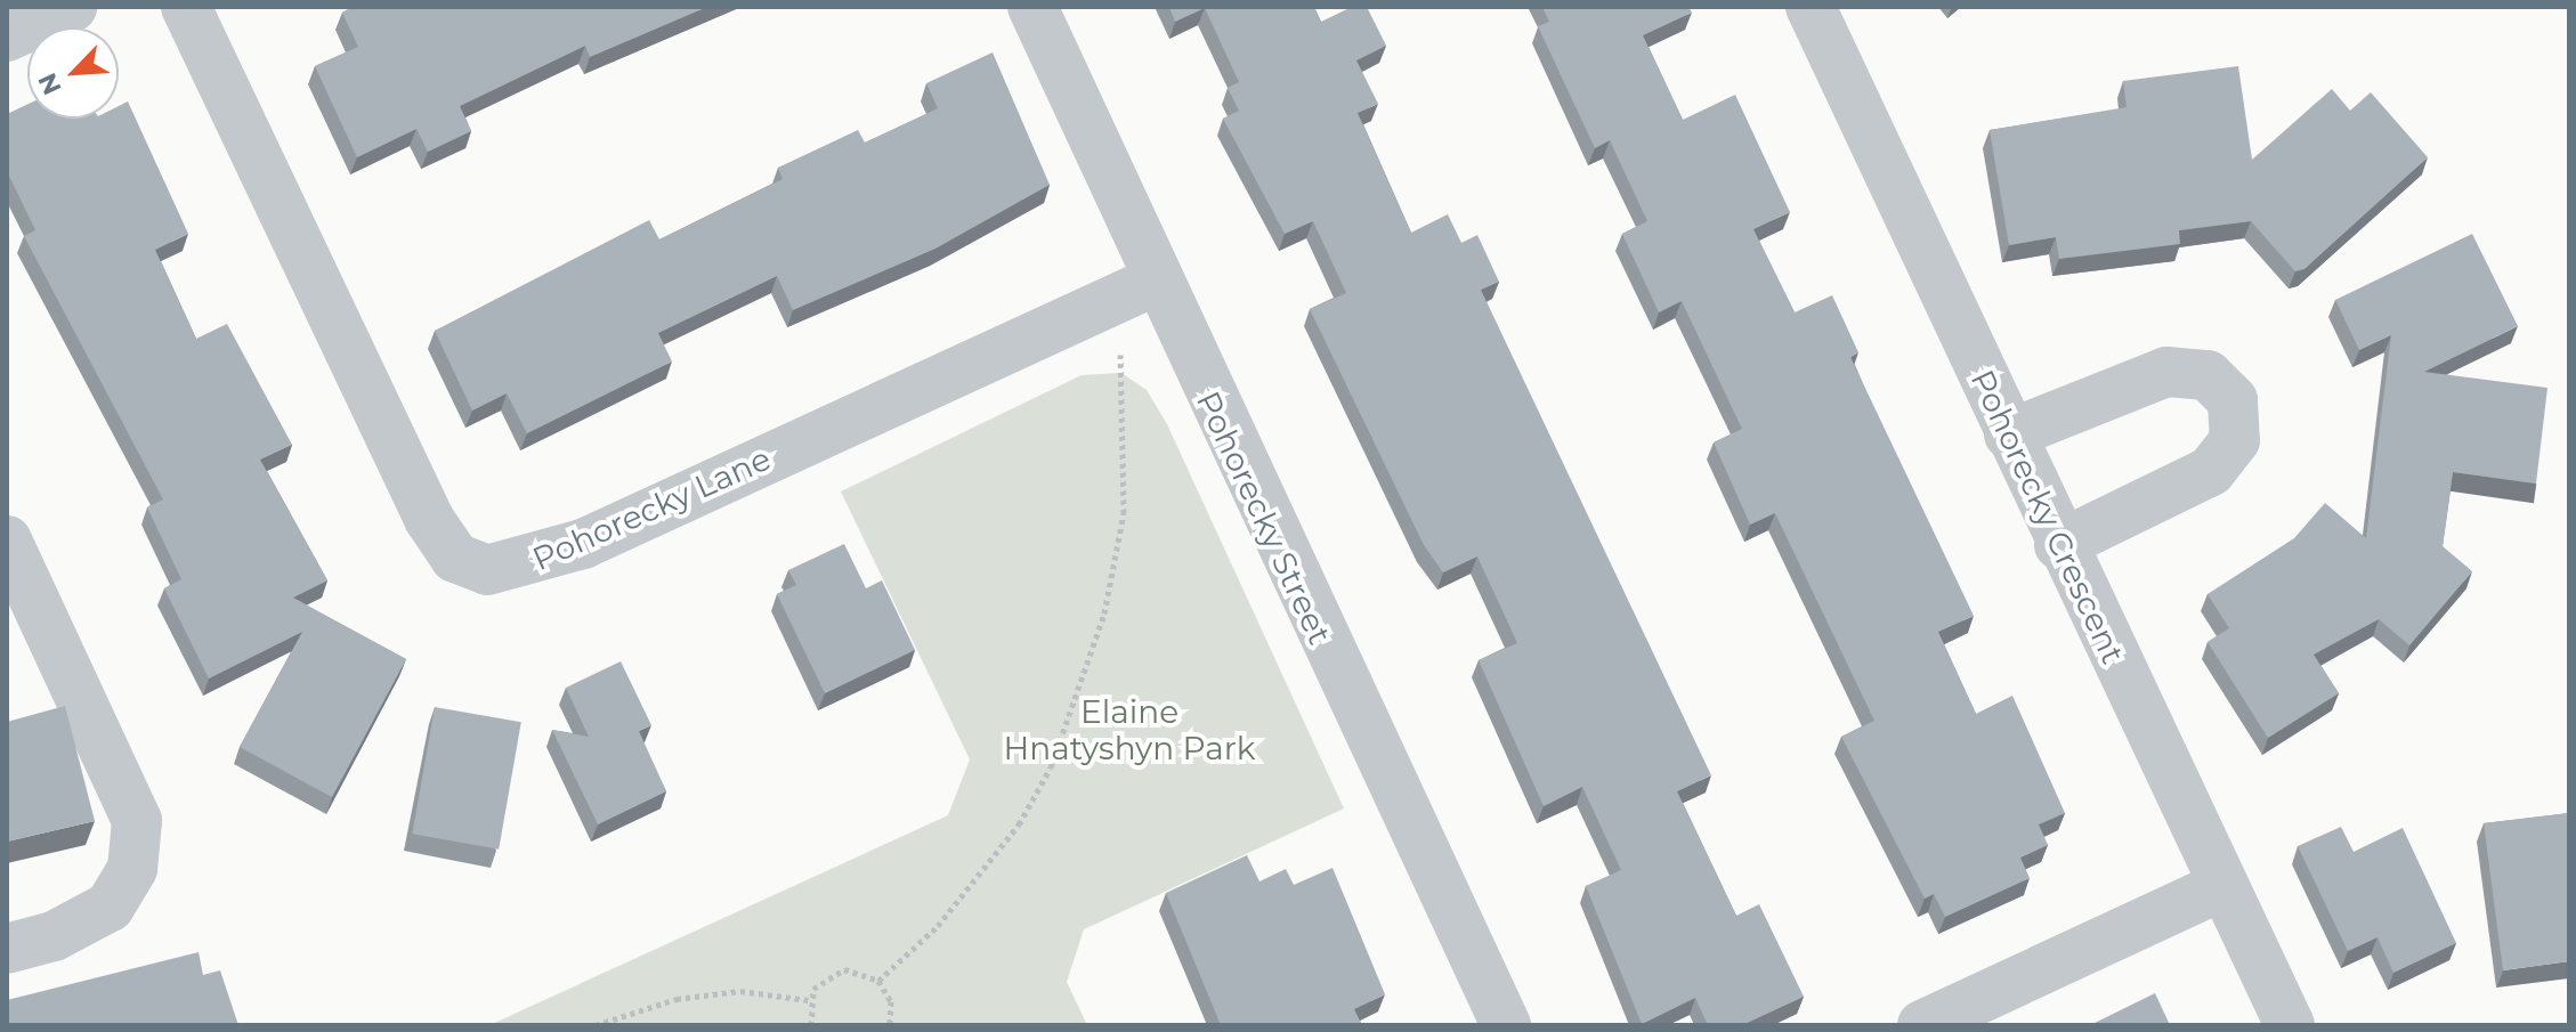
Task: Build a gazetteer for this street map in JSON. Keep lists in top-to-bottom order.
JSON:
{
  "streets": {
    "street": ["Pohorecky Lane", "Pohorecky Crescent", "Pohorecky Street"]
  },
  "crossings": [
    ["Pohorecky Lane", "Pohorecky Street"]
  ],
  "parks": ["Elaine Hnatyshyn Park"],
  "north": "bottom left"
}
